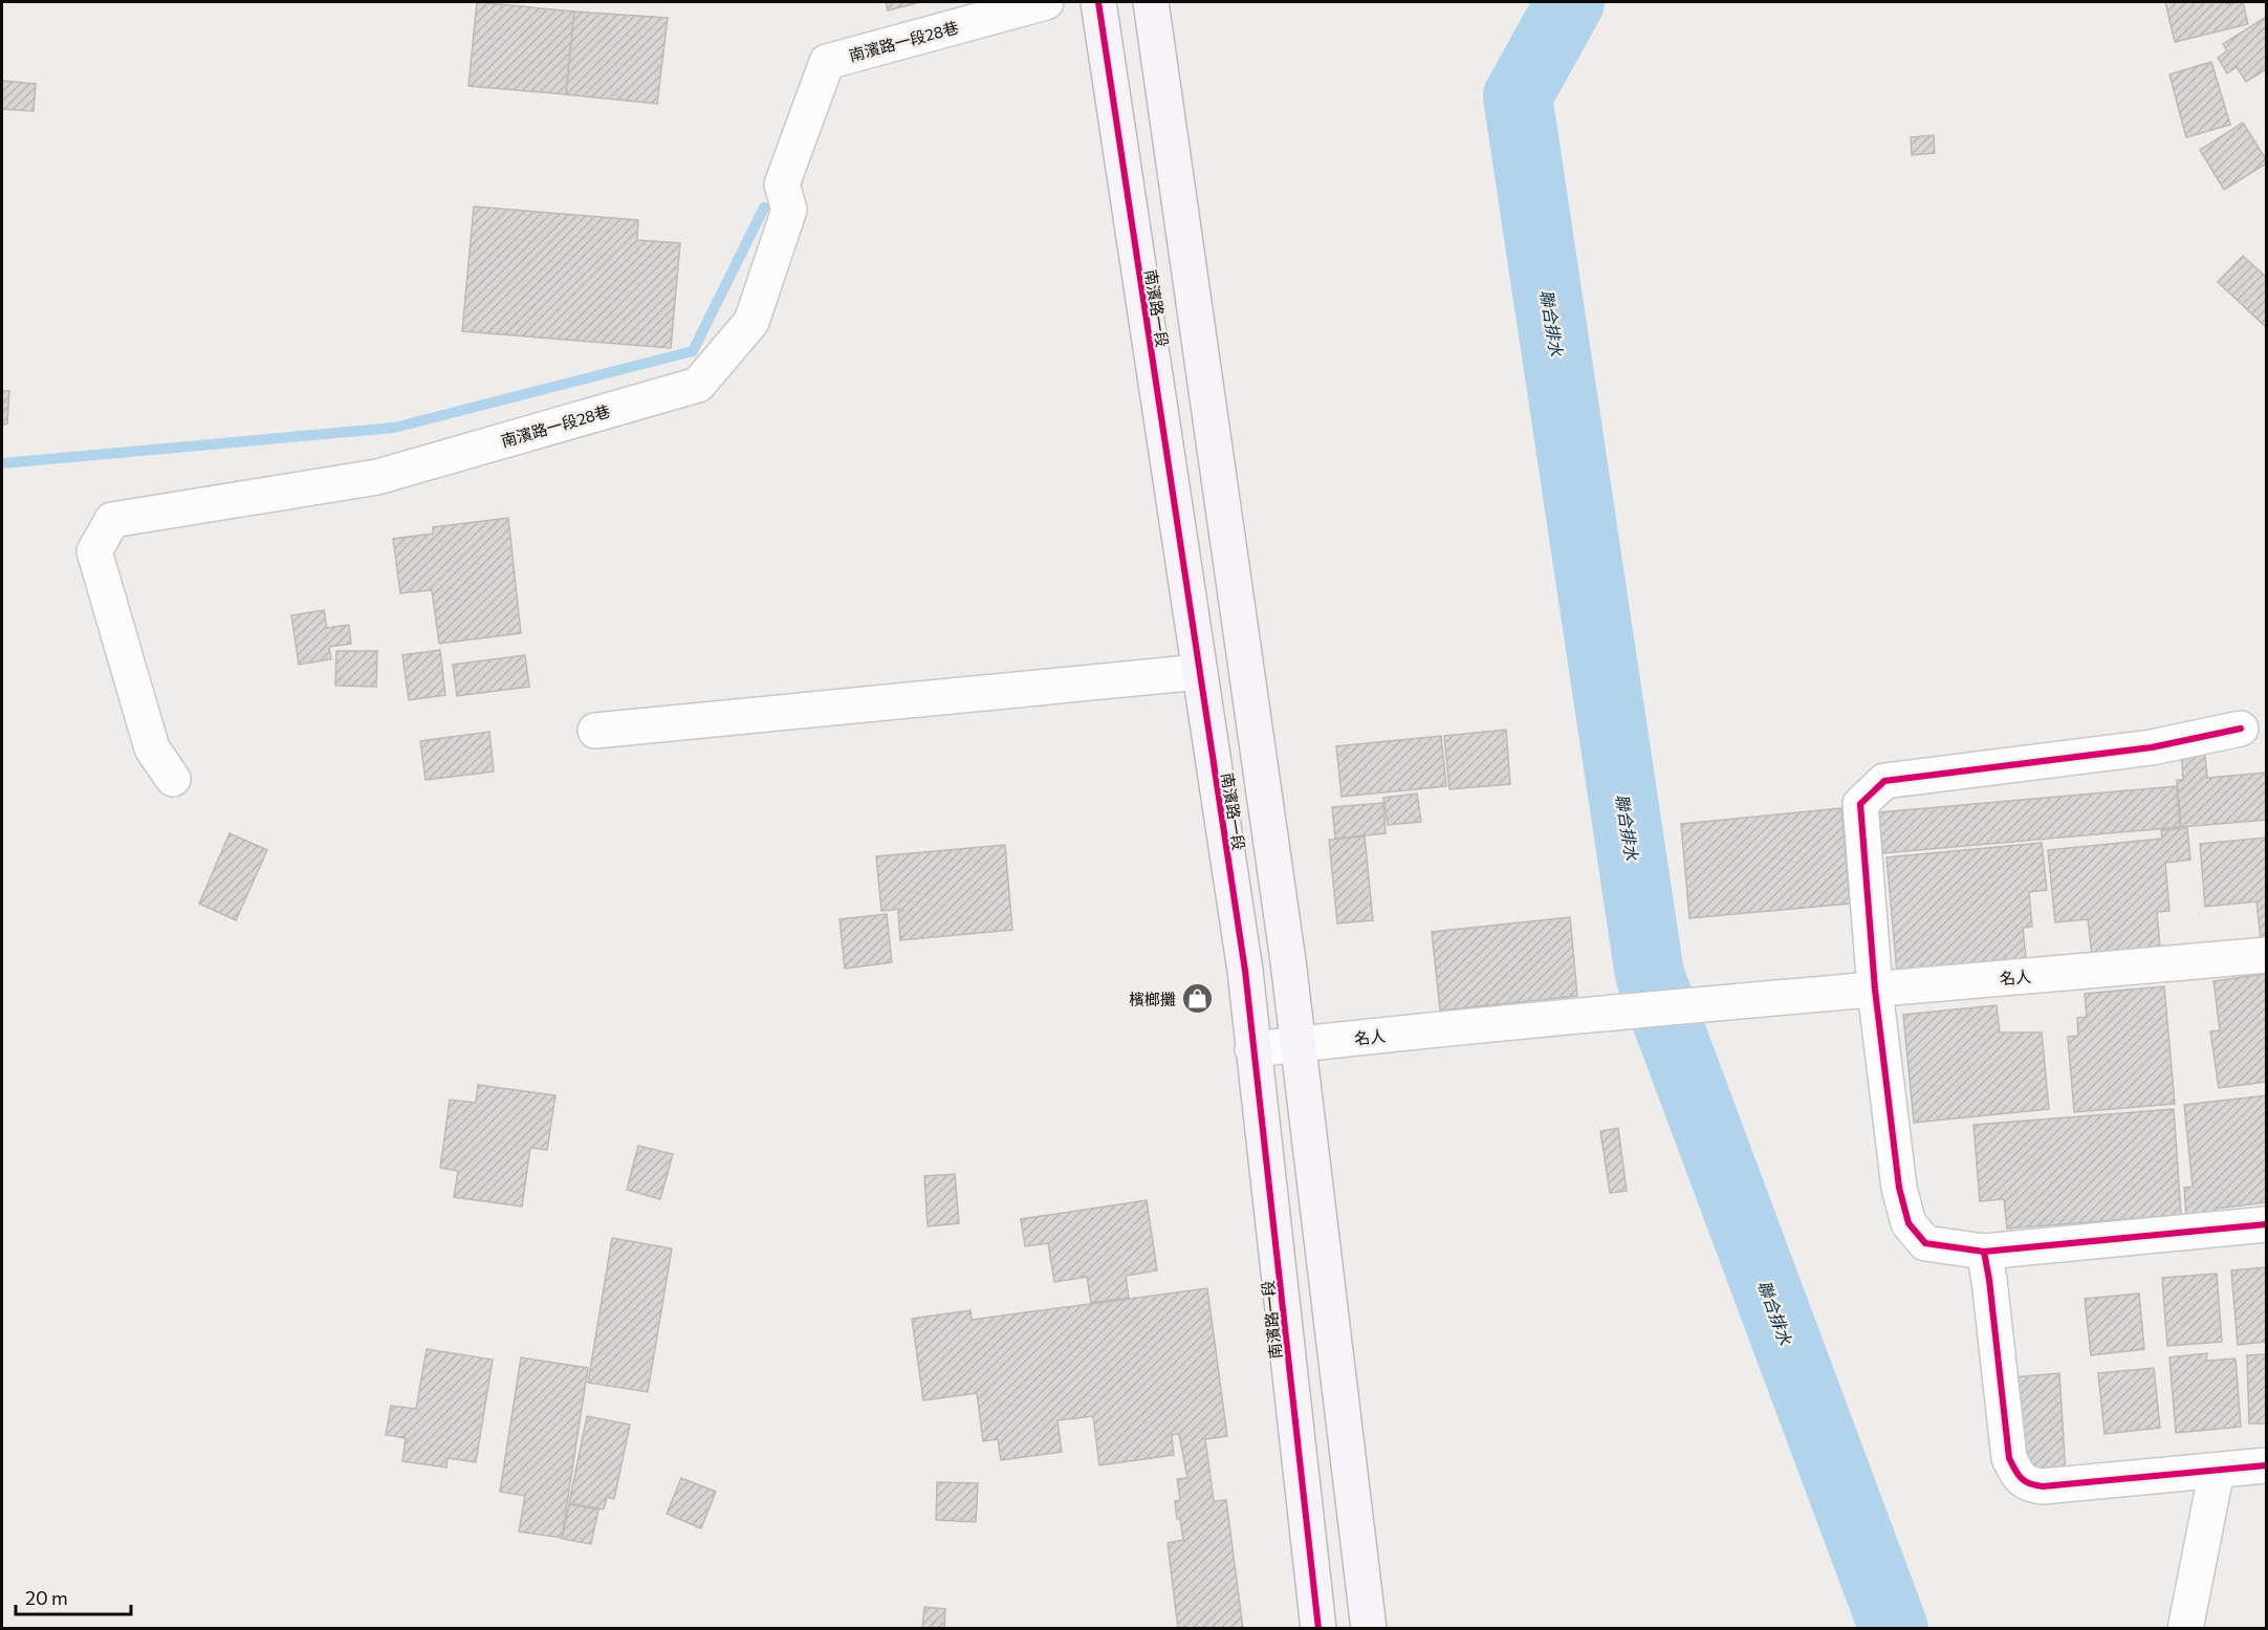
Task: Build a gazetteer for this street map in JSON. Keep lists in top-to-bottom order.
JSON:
{
  "streets": {
    "main road": ["南濱路一段"],
    "street": ["南濱路一段28巷", "名人"]
  },
  "crossings": [
    ["南濱路一段", "名人"]
  ],
  "water": ["聯合排水"],
  "places": {
    "shop": ["檳榔攤"]
  },
  "scale_bar": "20 m"
}
